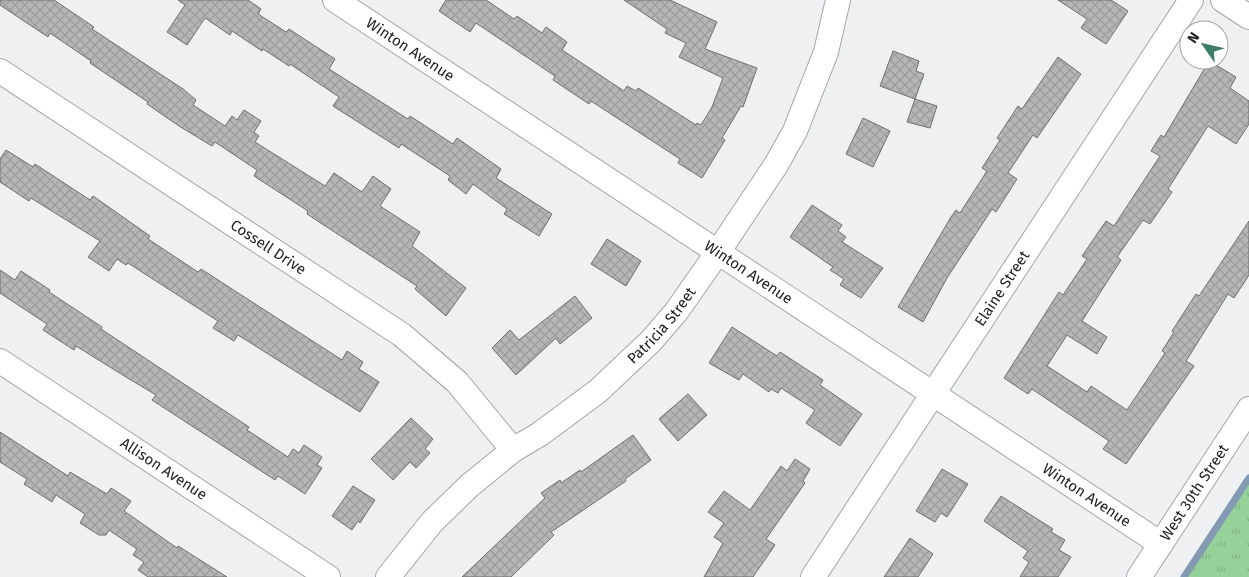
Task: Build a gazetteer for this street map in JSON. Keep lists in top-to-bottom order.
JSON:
{
  "streets": {
    "street": [
      "Winton Avenue",
      "Cossell Drive",
      "Elaine Street",
      "Patricia Street",
      "Allison Avenue",
      "West 30th Street"
    ]
  },
  "crossings": [
    ["Winton Avenue", "Elaine Street"],
    ["Winton Avenue", "Patricia Street"],
    ["Winton Avenue", "West 30th Street"],
    ["Cossell Drive", "Patricia Street"]
  ],
  "north": "top left"
}
